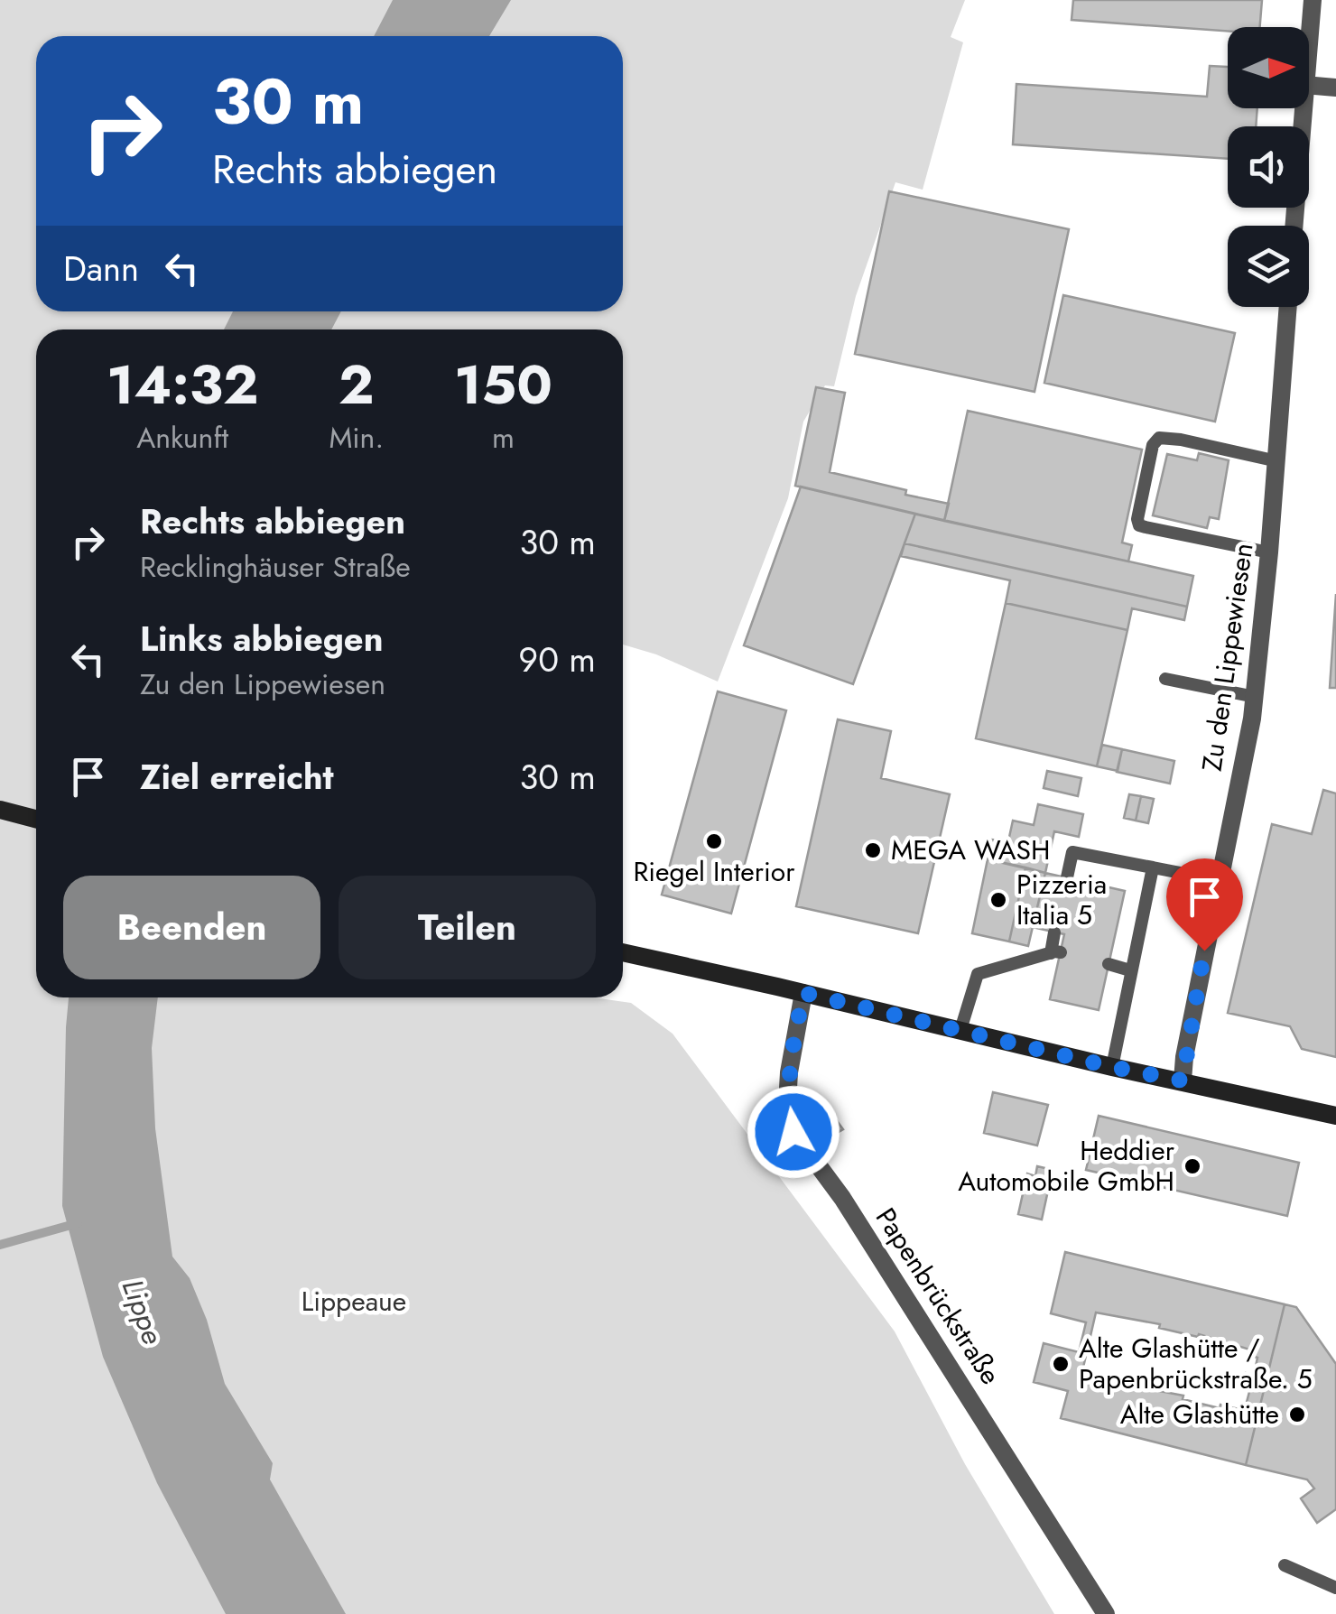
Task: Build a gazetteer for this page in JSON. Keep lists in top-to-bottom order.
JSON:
{
  "streets": {
    "street": ["Zu den Lippewiesen", "Papenbrückstraße"]
  },
  "water": ["Lippe"],
  "parks": ["Lippeaue"],
  "places": [
    "Riegel Interior",
    "MEGA WASH",
    "Pizzeria Italia 5",
    "Heddier Automobile GmbH",
    "Alte Glashütte / Papenbrückstraße. 5",
    "Alte Glashütte"
  ],
  "north": "right",
  "page": {
    "turn": ["30 m", "Rechts abbiegen"],
    "then": "Dann",
    "eta": [
      "14:32",
      "Ankunft",
      "2",
      "Min.",
      "150",
      "m"
    ],
    "list": [
      {
        "name": "Rechts abbiegen",
        "note": "Recklinghäuser Straße",
        "value": "30 m"
      },
      {
        "name": "Links abbiegen",
        "note": "Zu den Lippewiesen",
        "value": "90 m"
      },
      {
        "name": "Ziel erreicht",
        "value": "30 m"
      }
    ],
    "buttons": ["Beenden", "Teilen"]
  }
}
